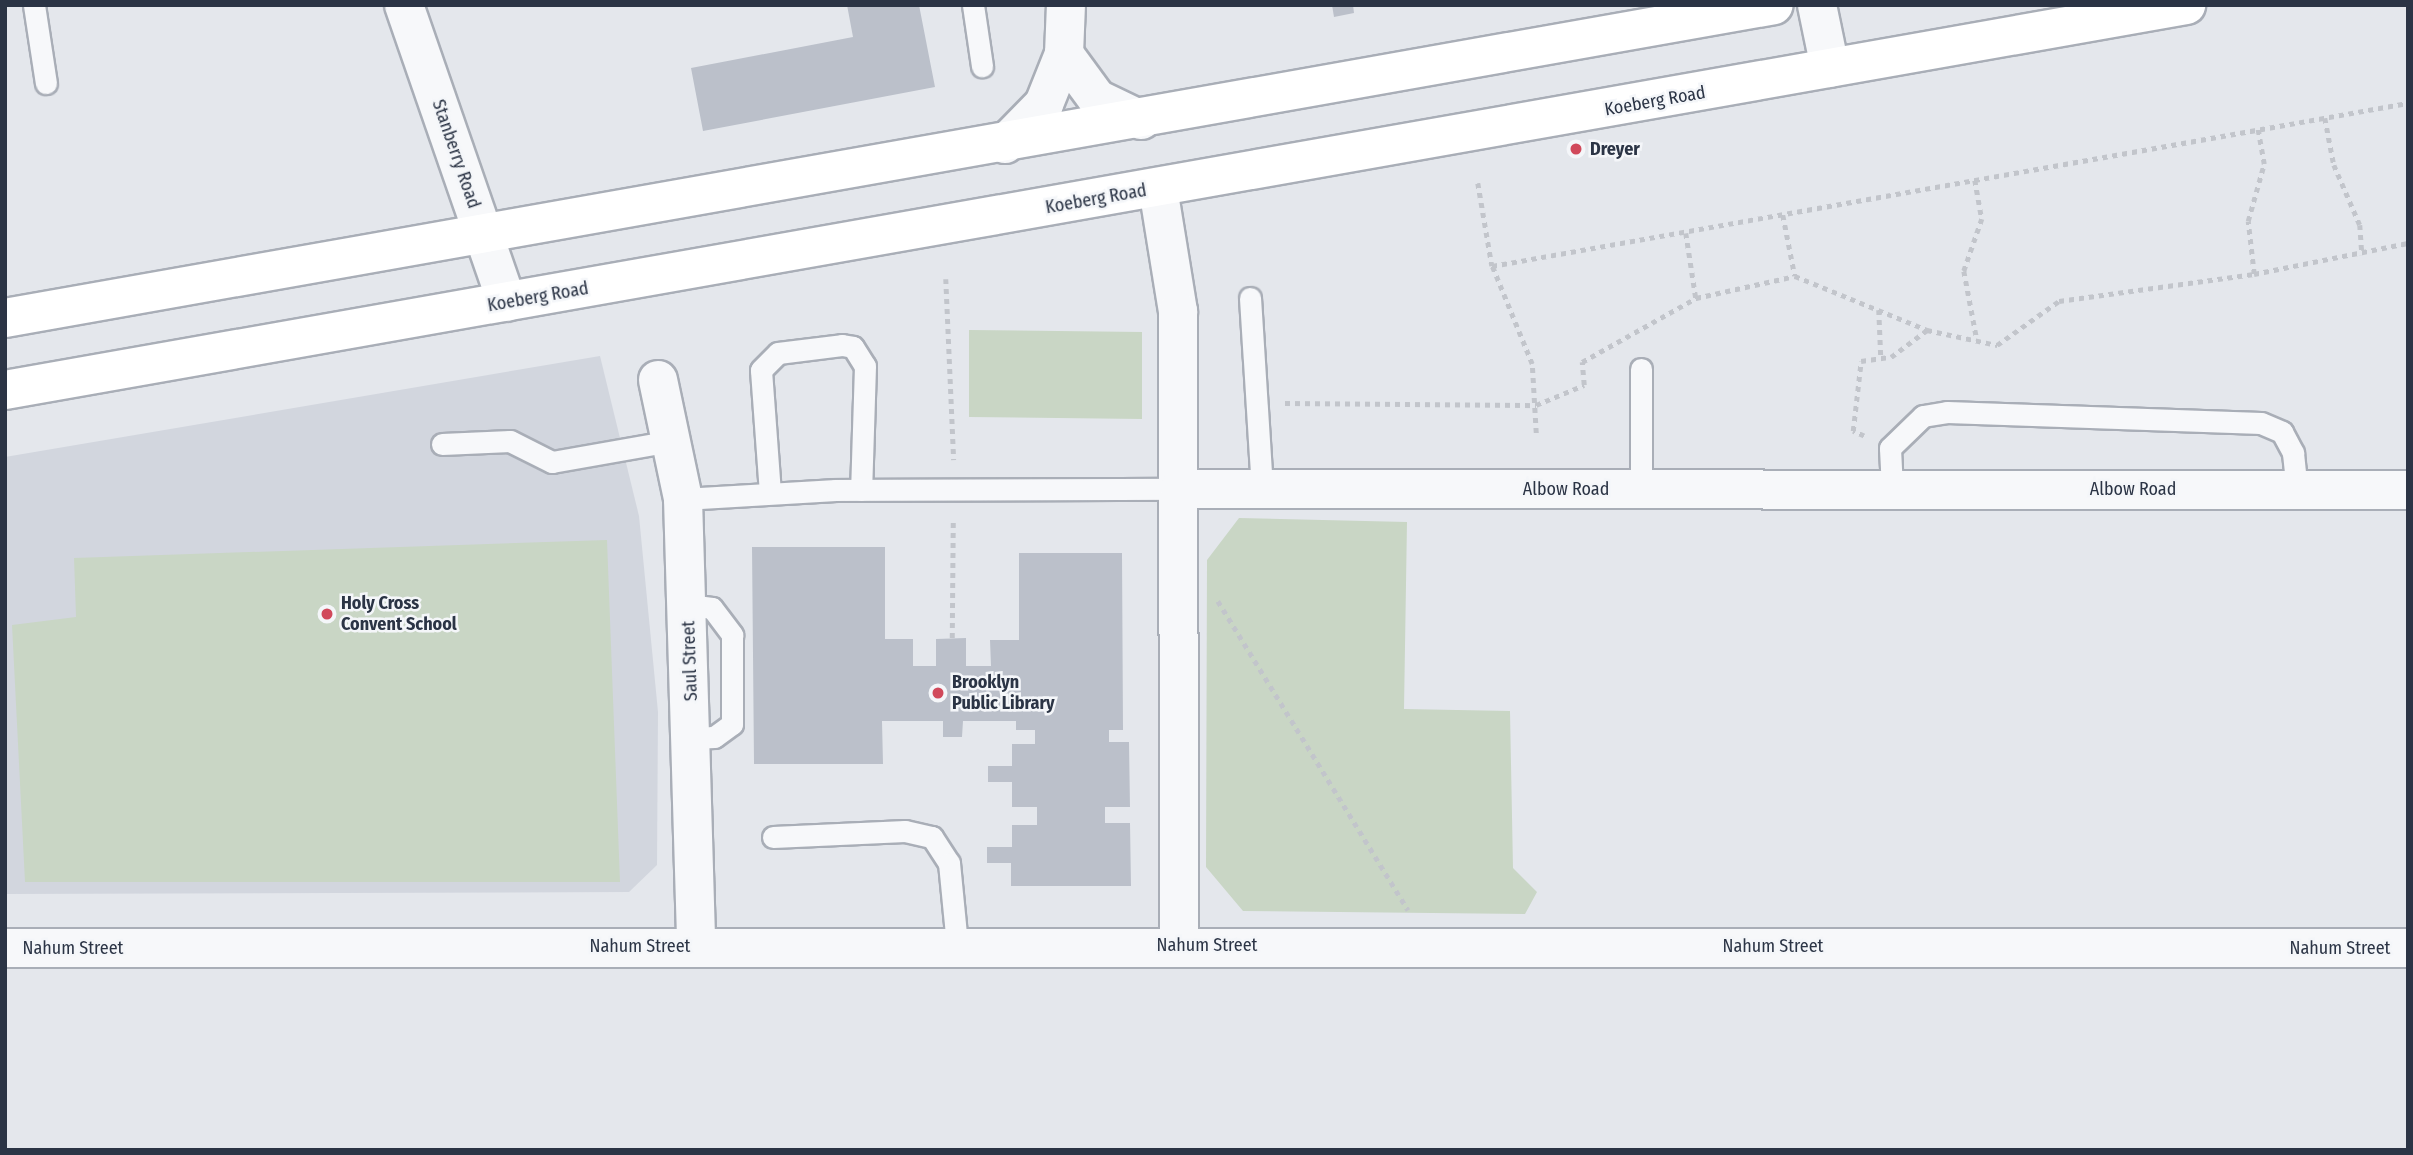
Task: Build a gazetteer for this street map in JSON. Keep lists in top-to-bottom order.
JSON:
{
  "streets": {
    "main road": ["Koeberg Road"],
    "street": [
      "Stanberry Road",
      "Albow Road",
      "Saul Street",
      "Nahum Street"
    ]
  },
  "crossings": [
    ["Koeberg Road", "Stanberry Road"],
    ["Saul Street", "Nahum Street"]
  ],
  "places": ["Dreyer", "Holy Cross Convent School", "Brooklyn Public Library"]
}
